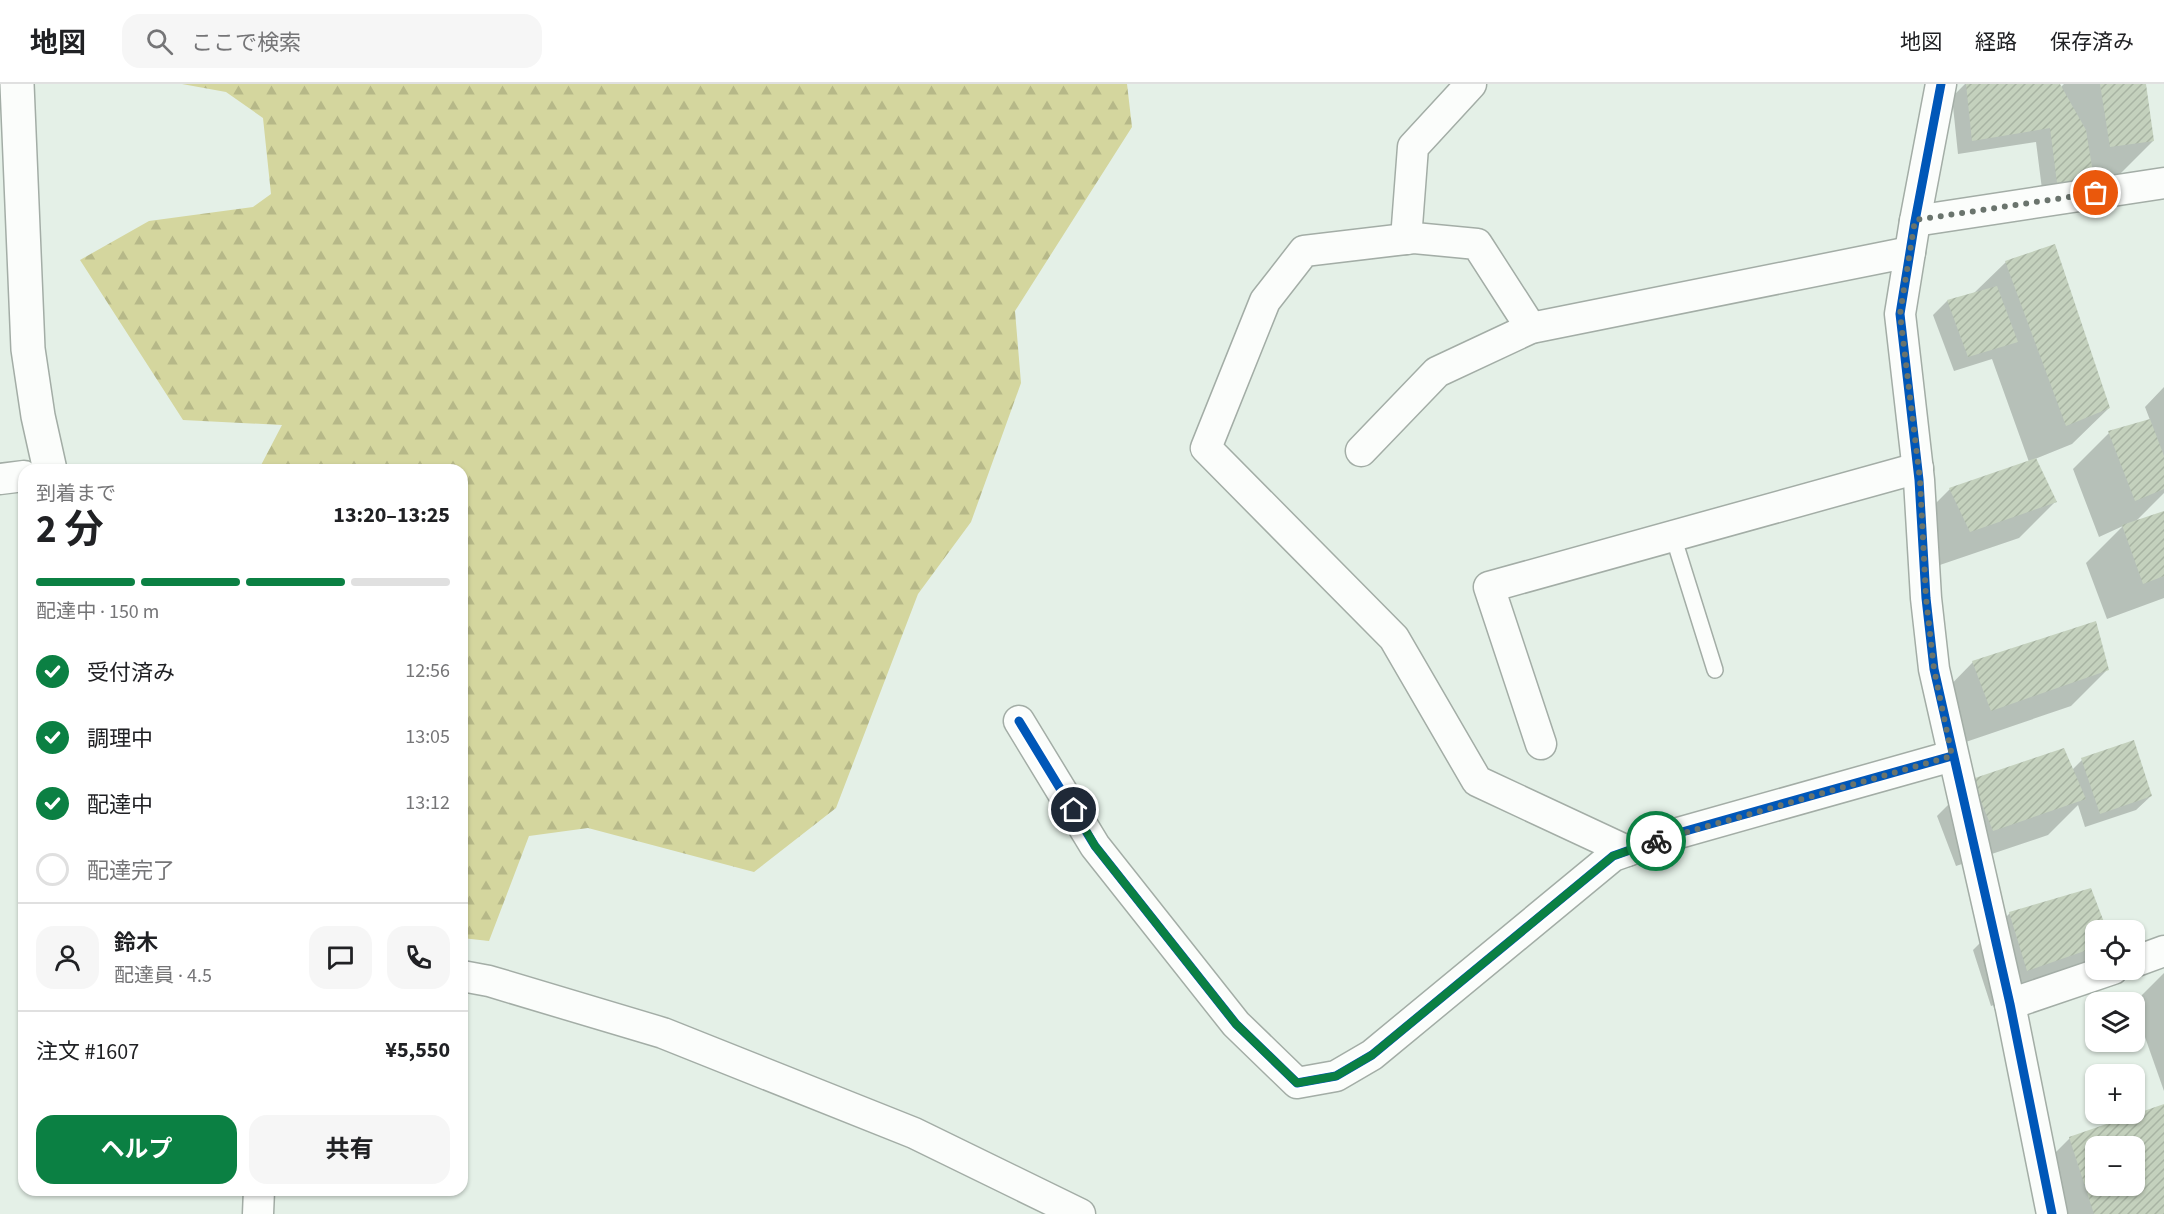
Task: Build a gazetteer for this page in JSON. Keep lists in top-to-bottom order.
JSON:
{
  "page": {
    "header": "地図",
    "search": "ここで検索",
    "nav": ["地図", "経路", "保存済み"],
    "heading": ["2 分", "到着まで", "13:20–13:25"],
    "panel": [
      "鈴木",
      "配達員 · 4.5",
      "注文 #1607",
      "¥5,550"
    ],
    "bar": "配達中 · 150 m",
    "list": [
      ["受付済み", "12:56"],
      ["調理中", "13:05"],
      ["配達中", "13:12"],
      "配達完了"
    ],
    "map_buttons": ["+", "−"],
    "buttons": ["ヘルプ", "共有"]
  }
}
